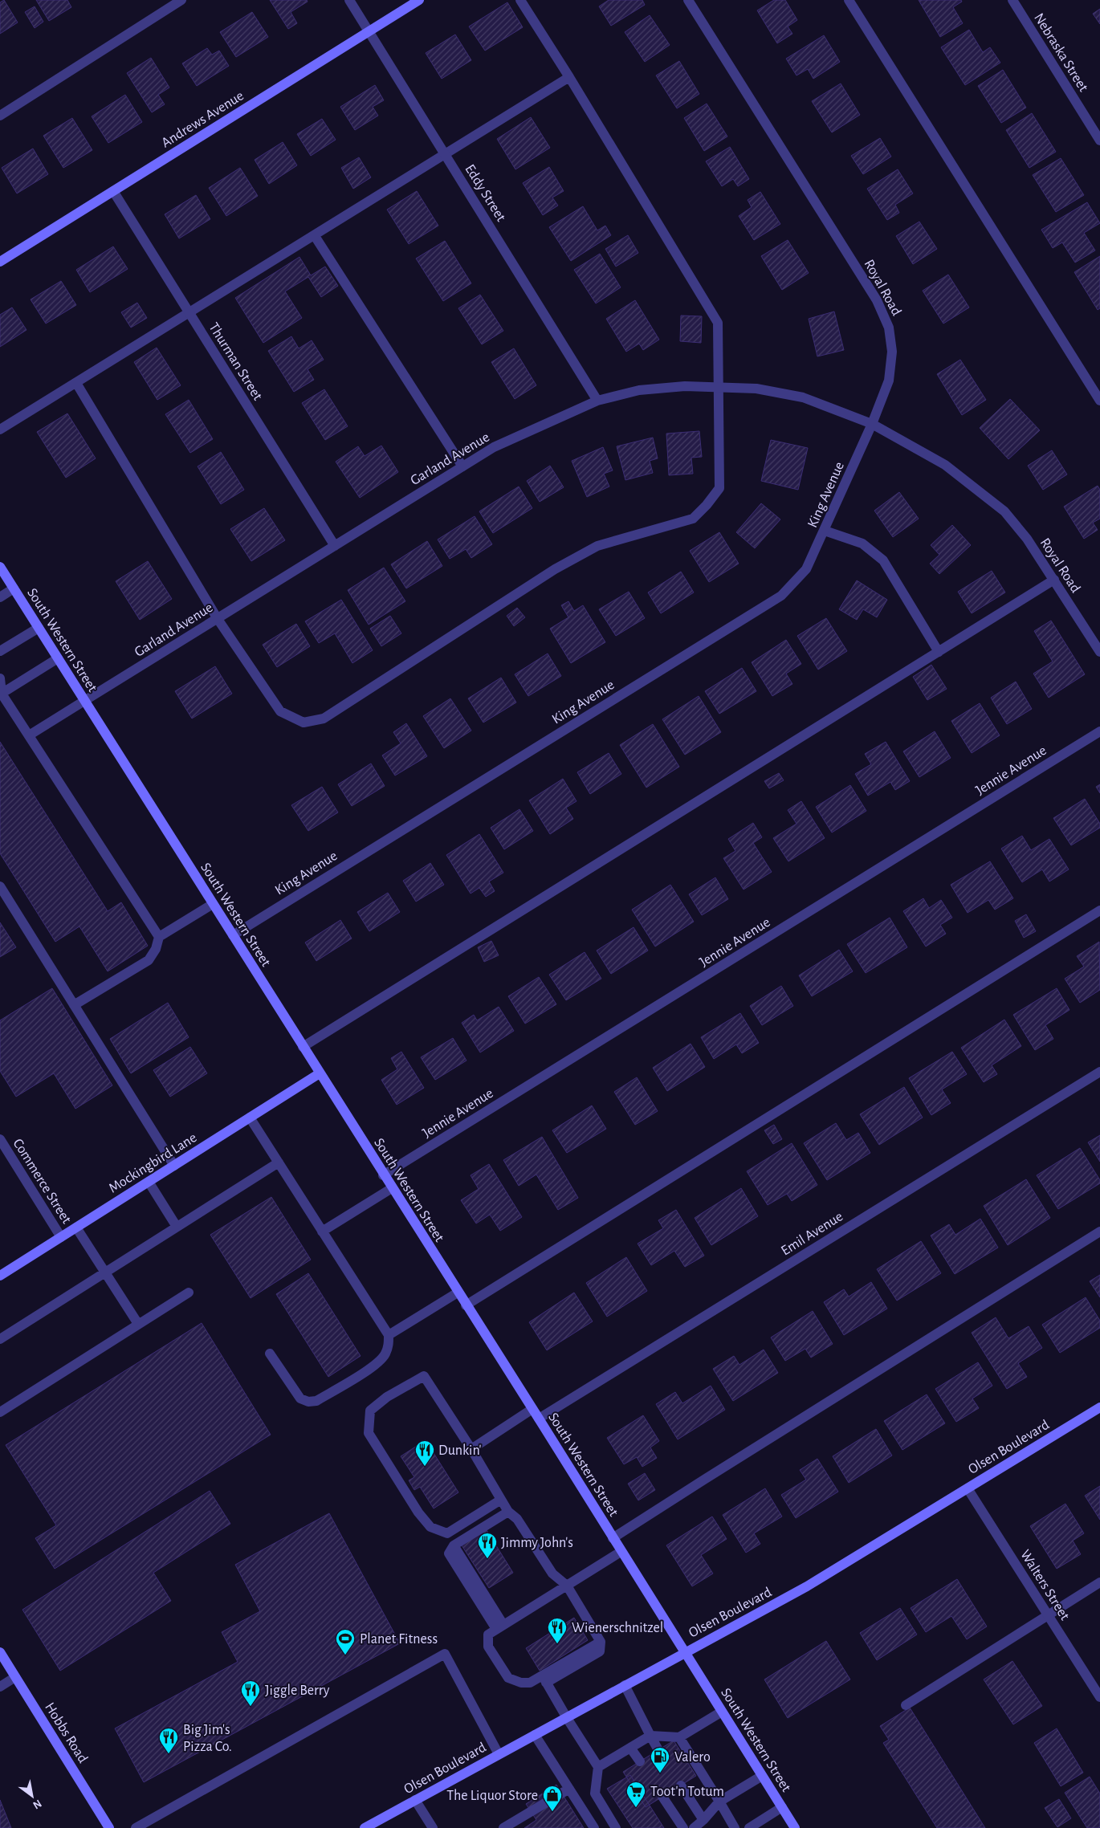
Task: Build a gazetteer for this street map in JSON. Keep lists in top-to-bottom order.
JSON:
{
  "streets": {
    "main road": [
      "Andrews Avenue",
      "South Western Street",
      "Mockingbird Lane",
      "Olsen Boulevard",
      "Hobbs Road"
    ],
    "street": [
      "Nebraska Street",
      "Eddy Street",
      "Royal Road",
      "Thurman Street",
      "Garland Avenue",
      "King Avenue",
      "Jennie Avenue",
      "Commerce Street",
      "Emil Avenue",
      "Walters Street"
    ]
  },
  "crossings": [
    ["Andrews Avenue", "Eddy Street"],
    ["Andrews Avenue", "Thurman Street"],
    ["Eddy Street", "Garland Avenue"],
    ["Royal Road", "Garland Avenue"],
    ["Royal Road", "King Avenue"],
    ["Thurman Street", "Garland Avenue"],
    ["Garland Avenue", "King Avenue"],
    ["Garland Avenue", "South Western Street"],
    ["King Avenue", "South Western Street"],
    ["South Western Street", "Jennie Avenue"],
    ["South Western Street", "Mockingbird Lane"],
    ["South Western Street", "Emil Avenue"],
    ["South Western Street", "Olsen Boulevard"],
    ["Mockingbird Lane", "Commerce Street"],
    ["Olsen Boulevard", "Walters Street"]
  ],
  "places": {
    "restaurant": [
      "Dunkin'",
      "Jimmy John's",
      "Wienerschnitzel",
      "Jiggle Berry",
      "Big Jim's Pizza Co."
    ],
    "sports": ["Planet Fitness"],
    "fuel station": ["Valero"],
    "supermarket": ["Toot'n Totum"],
    "shop": ["The Liquor Store"]
  },
  "north": "bottom right"
}
